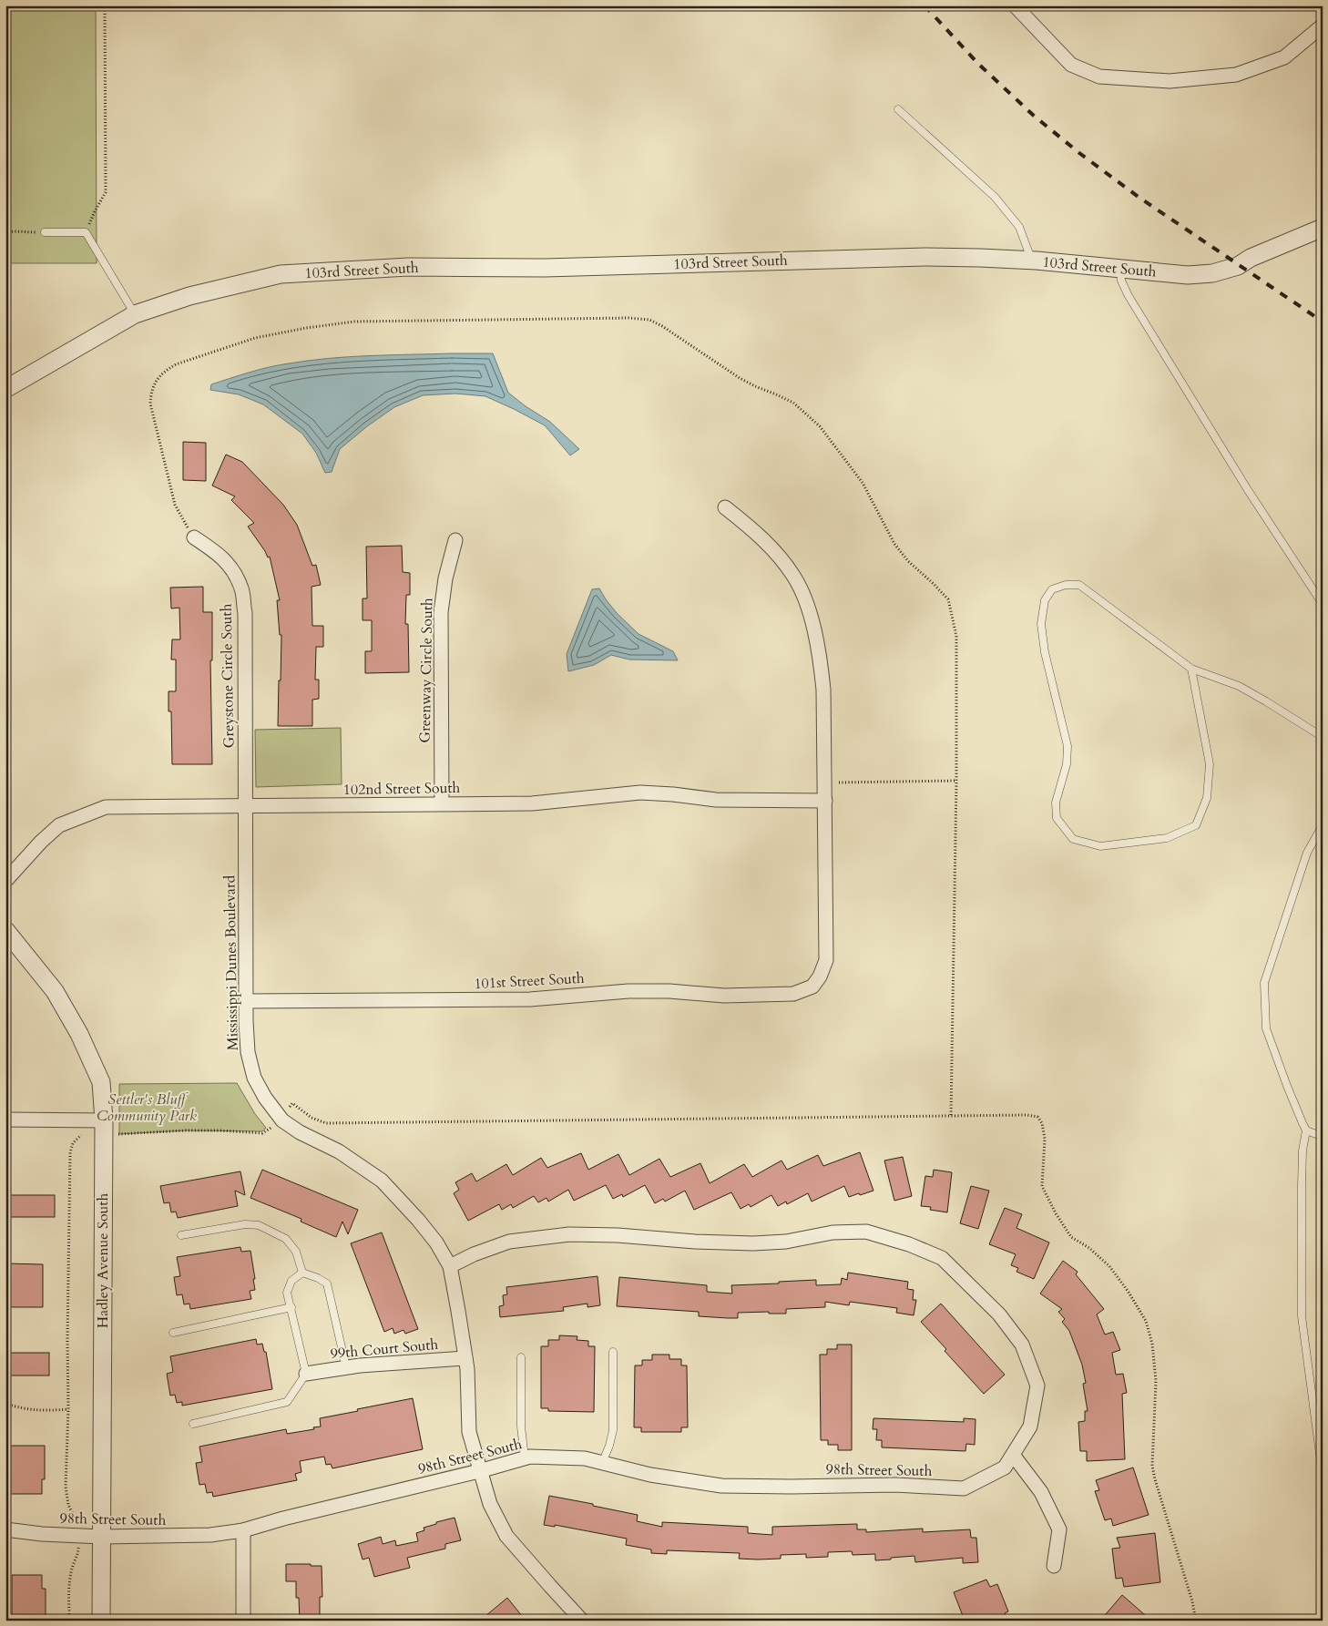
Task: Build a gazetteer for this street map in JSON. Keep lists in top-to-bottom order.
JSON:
{
  "streets": {
    "street": [
      "103rd Street South",
      "Greenway Circle South",
      "Greystone Circle South",
      "102nd Street South",
      "Mississippi Dunes Boulevard",
      "101st Street South",
      "Hadley Avenue South",
      "99th Court South",
      "98th Street South"
    ]
  },
  "crossings": [
    ["Greenway Circle South", "102nd Street South"],
    ["Greystone Circle South", "102nd Street South"],
    ["Greystone Circle South", "Mississippi Dunes Boulevard"],
    ["102nd Street South", "Mississippi Dunes Boulevard"],
    ["102nd Street South", "101st Street South"],
    ["Mississippi Dunes Boulevard", "101st Street South"],
    ["Mississippi Dunes Boulevard", "99th Court South"],
    ["Mississippi Dunes Boulevard", "98th Street South"],
    ["Hadley Avenue South", "98th Street South"]
  ],
  "parks": ["Settler's Bluff Community Park"]
}
